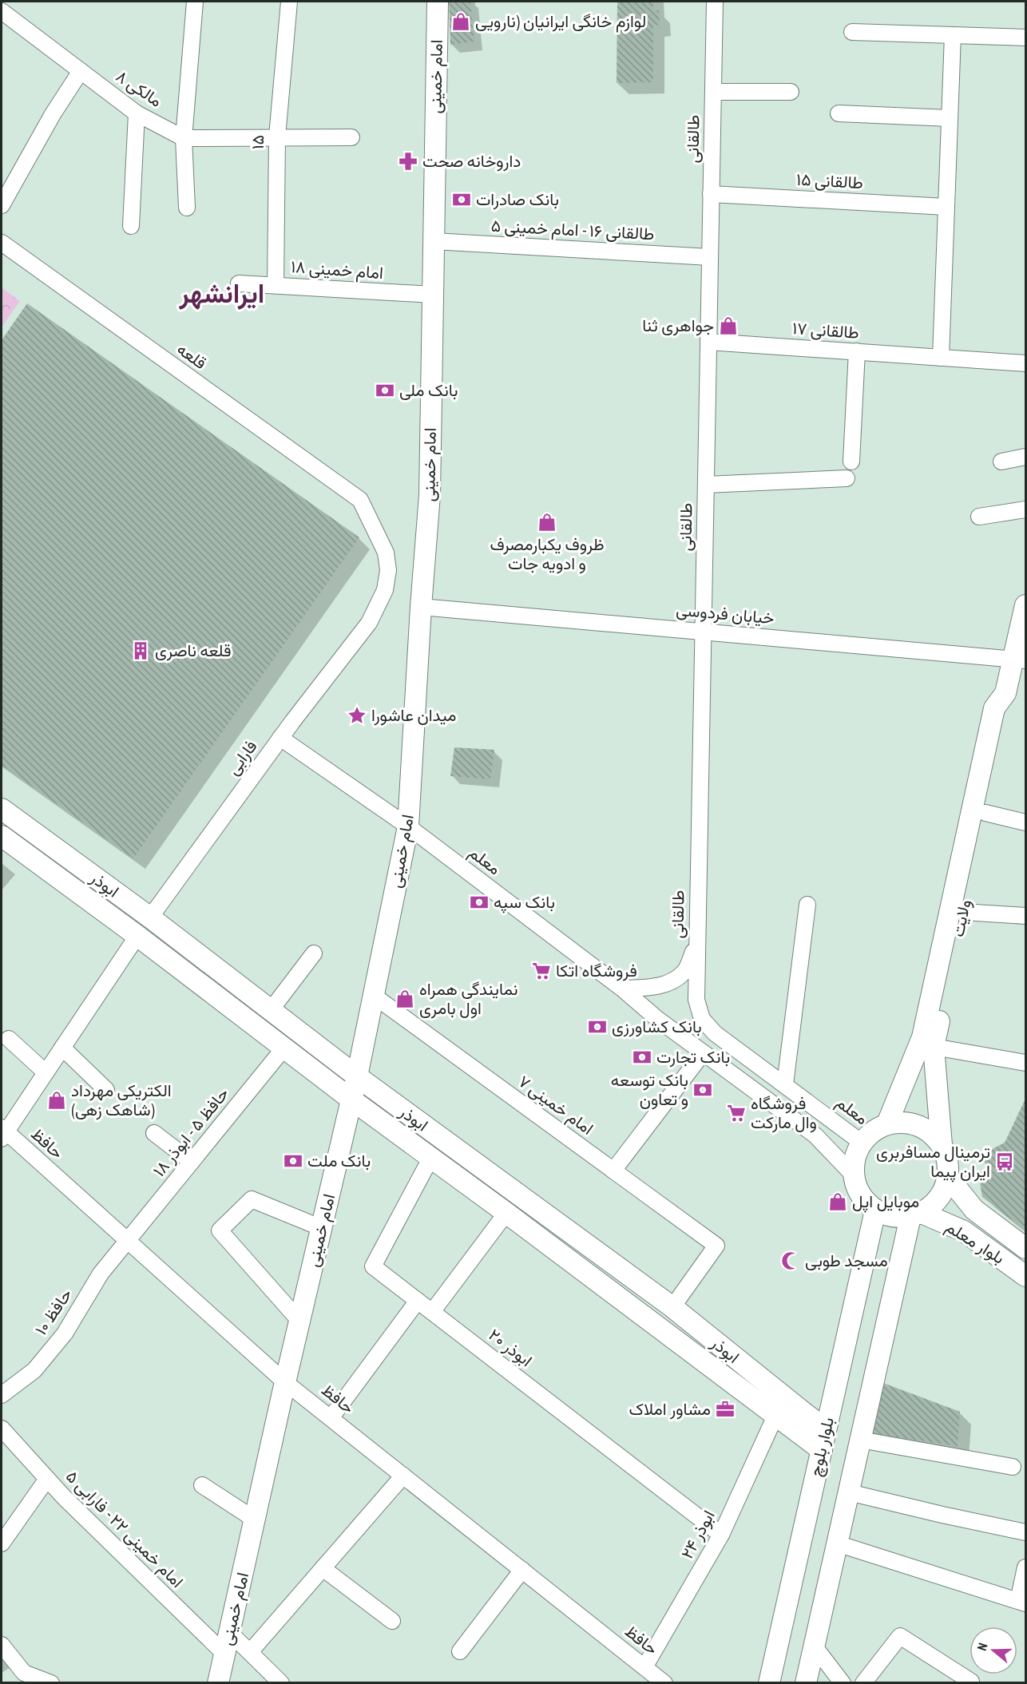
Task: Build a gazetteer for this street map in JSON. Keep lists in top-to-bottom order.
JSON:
{
  "streets": {
    "main road": [
      "امام خمینی",
      "ابوذر",
      "ولایت",
      "بلوار معلم",
      "بلوار بلوچ"
    ],
    "street": [
      "مالکی ۸",
      "طالقانی",
      "۱۵",
      "طالقانی ۱۵",
      "طالقانی ۱۶ - امام خمینی ۵",
      "امام خمینی ۱۸",
      "طالقانی ۱۷",
      "قلعه",
      "خیابان فردوسی",
      "فارابی",
      "معلم",
      "امام خمینی ۷",
      "حافظ ۵ - ابوذر ۱۸",
      "حافظ",
      "حافظ ۱۰",
      "ابوذر ۲۰",
      "امام خمینی ۲۲ - فارابی ۵",
      "ابوذر ۲۴"
    ]
  },
  "crossings": [
    ["امام خمینی", "طالقانی ۱۶ - امام خمینی ۵"],
    ["امام خمینی", "امام خمینی ۱۸"],
    ["امام خمینی", "خیابان فردوسی"],
    ["امام خمینی", "معلم"],
    ["امام خمینی", "ابوذر"],
    ["امام خمینی", "امام خمینی ۷"],
    ["امام خمینی", "حافظ"],
    ["امام خمینی", "امام خمینی ۲۲ - فارابی ۵"],
    ["مالکی ۸", "۱۵"],
    ["طالقانی", "طالقانی ۱۵"],
    ["طالقانی", "طالقانی ۱۶ - امام خمینی ۵"],
    ["طالقانی", "طالقانی ۱۷"],
    ["طالقانی", "خیابان فردوسی"],
    ["طالقانی", "معلم"],
    ["۱۵", "امام خمینی ۱۸"],
    ["قلعه", "فارابی"],
    ["خیابان فردوسی", "ولایت"],
    ["فارابی", "معلم"],
    ["فارابی", "ابوذر"],
    ["معلم", "ولایت"],
    ["معلم", "بلوار معلم"],
    ["معلم", "بلوار بلوچ"],
    ["ابوذر", "امام خمینی ۷"],
    ["ابوذر", "حافظ ۵ - ابوذر ۱۸"],
    ["ابوذر", "ابوذر ۲۰"],
    ["ابوذر", "بلوار بلوچ"],
    ["ابوذر", "ابوذر ۲۴"],
    ["ولایت", "بلوار معلم"],
    ["ولایت", "بلوار بلوچ"],
    ["حافظ ۵ - ابوذر ۱۸", "حافظ"],
    ["حافظ ۵ - ابوذر ۱۸", "حافظ ۱۰"],
    ["حافظ", "حافظ ۱۰"],
    ["حافظ", "ابوذر ۲۴"],
    ["بلوار معلم", "بلوار بلوچ"],
    ["ابوذر ۲۰", "ابوذر ۲۴"]
  ],
  "districts": ["ایرانشهر"],
  "places": {
    "shop": [
      "لوازم خانگی ایرانیان (نارویی",
      "جواهری ثنا",
      "ظروف یکبارمصرف و ادویه جات",
      "نمایندگی همراه اول بامری",
      "الکتریکی مهرداد (شاهک زهی)",
      "موبایل اپل"
    ],
    "pharmacy": ["داروخانه صحت"],
    "bank": [
      "بانک صادرات",
      "بانک ملی",
      "بانک سپه",
      "بانک کشاورزی",
      "بانک تجارت",
      "بانک توسعه و تعاون",
      "بانک ملت"
    ],
    "building": ["قلعه ناصری"],
    "place": ["میدان عاشورا"],
    "supermarket": ["فروشگاه اتکا", "فروشگاه وال مارکت"],
    "bus stop": ["ترمینال مسافربری ایران پیما"],
    "mosque": ["مسجد طوبی"],
    "office": ["مشاور املاک"]
  },
  "north": "left"
}
